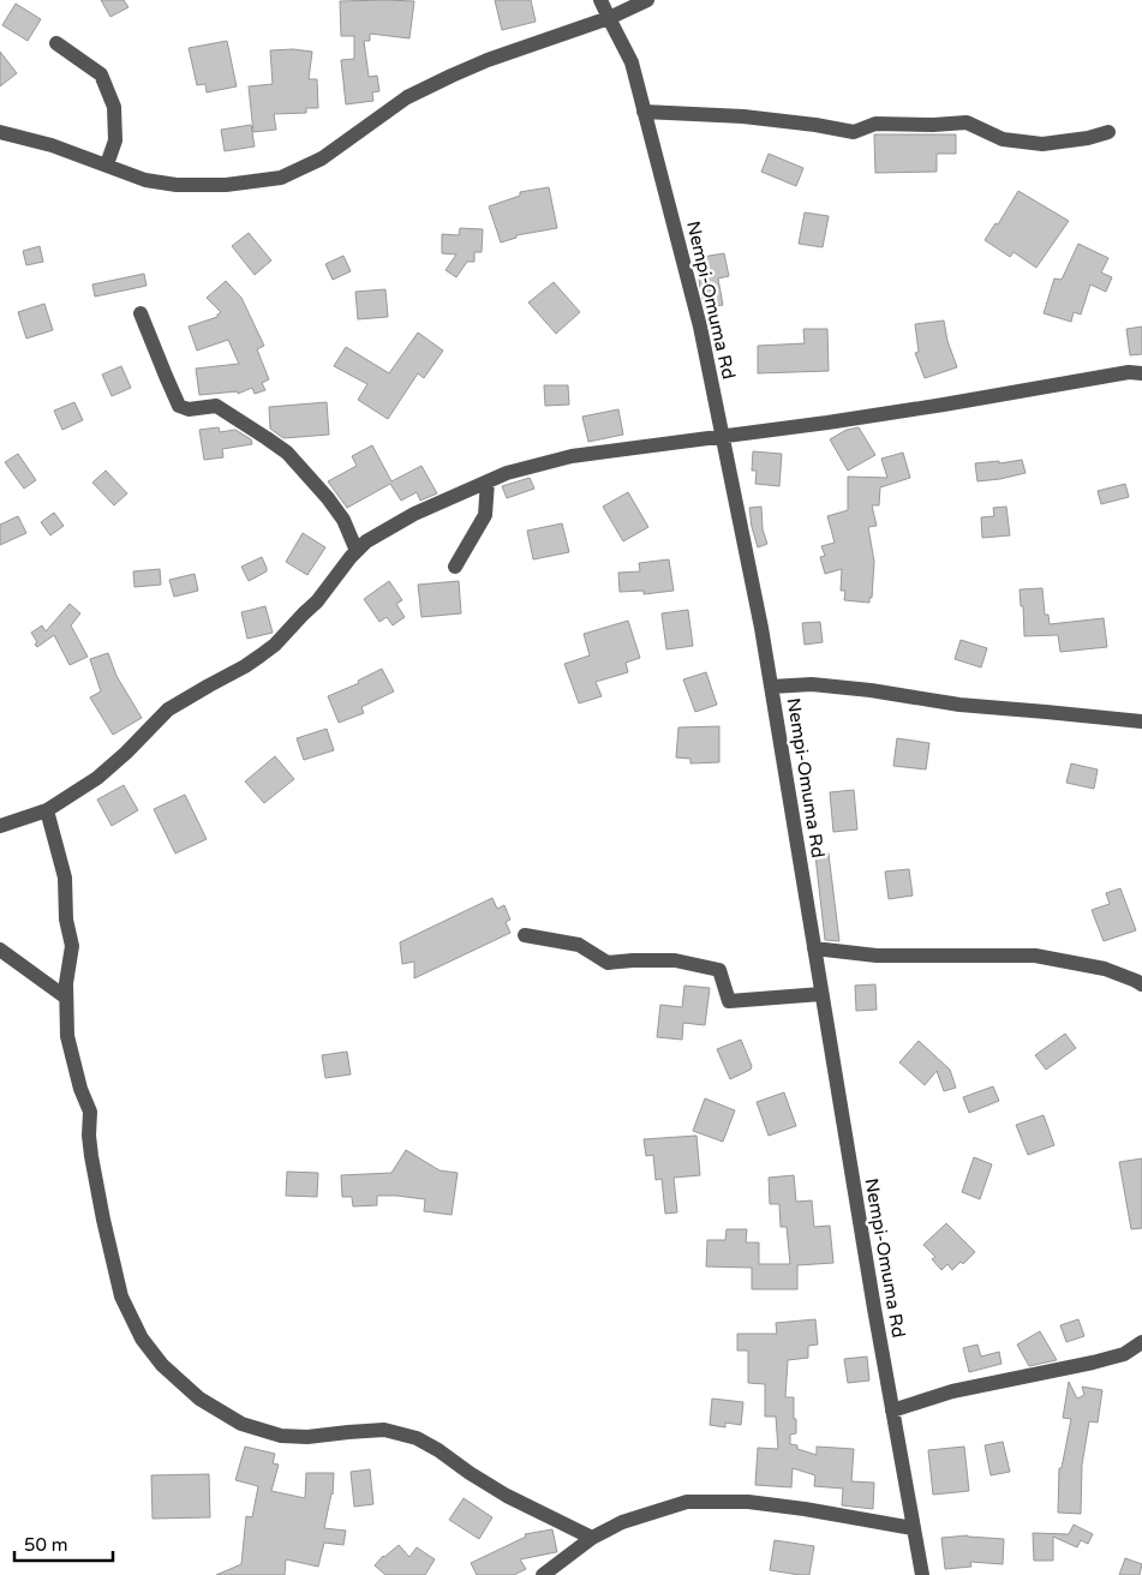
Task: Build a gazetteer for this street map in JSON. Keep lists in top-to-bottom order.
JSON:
{
  "streets": {
    "street": ["Nempi-Omuma Rd"]
  },
  "scale_bar": "50 m"
}
